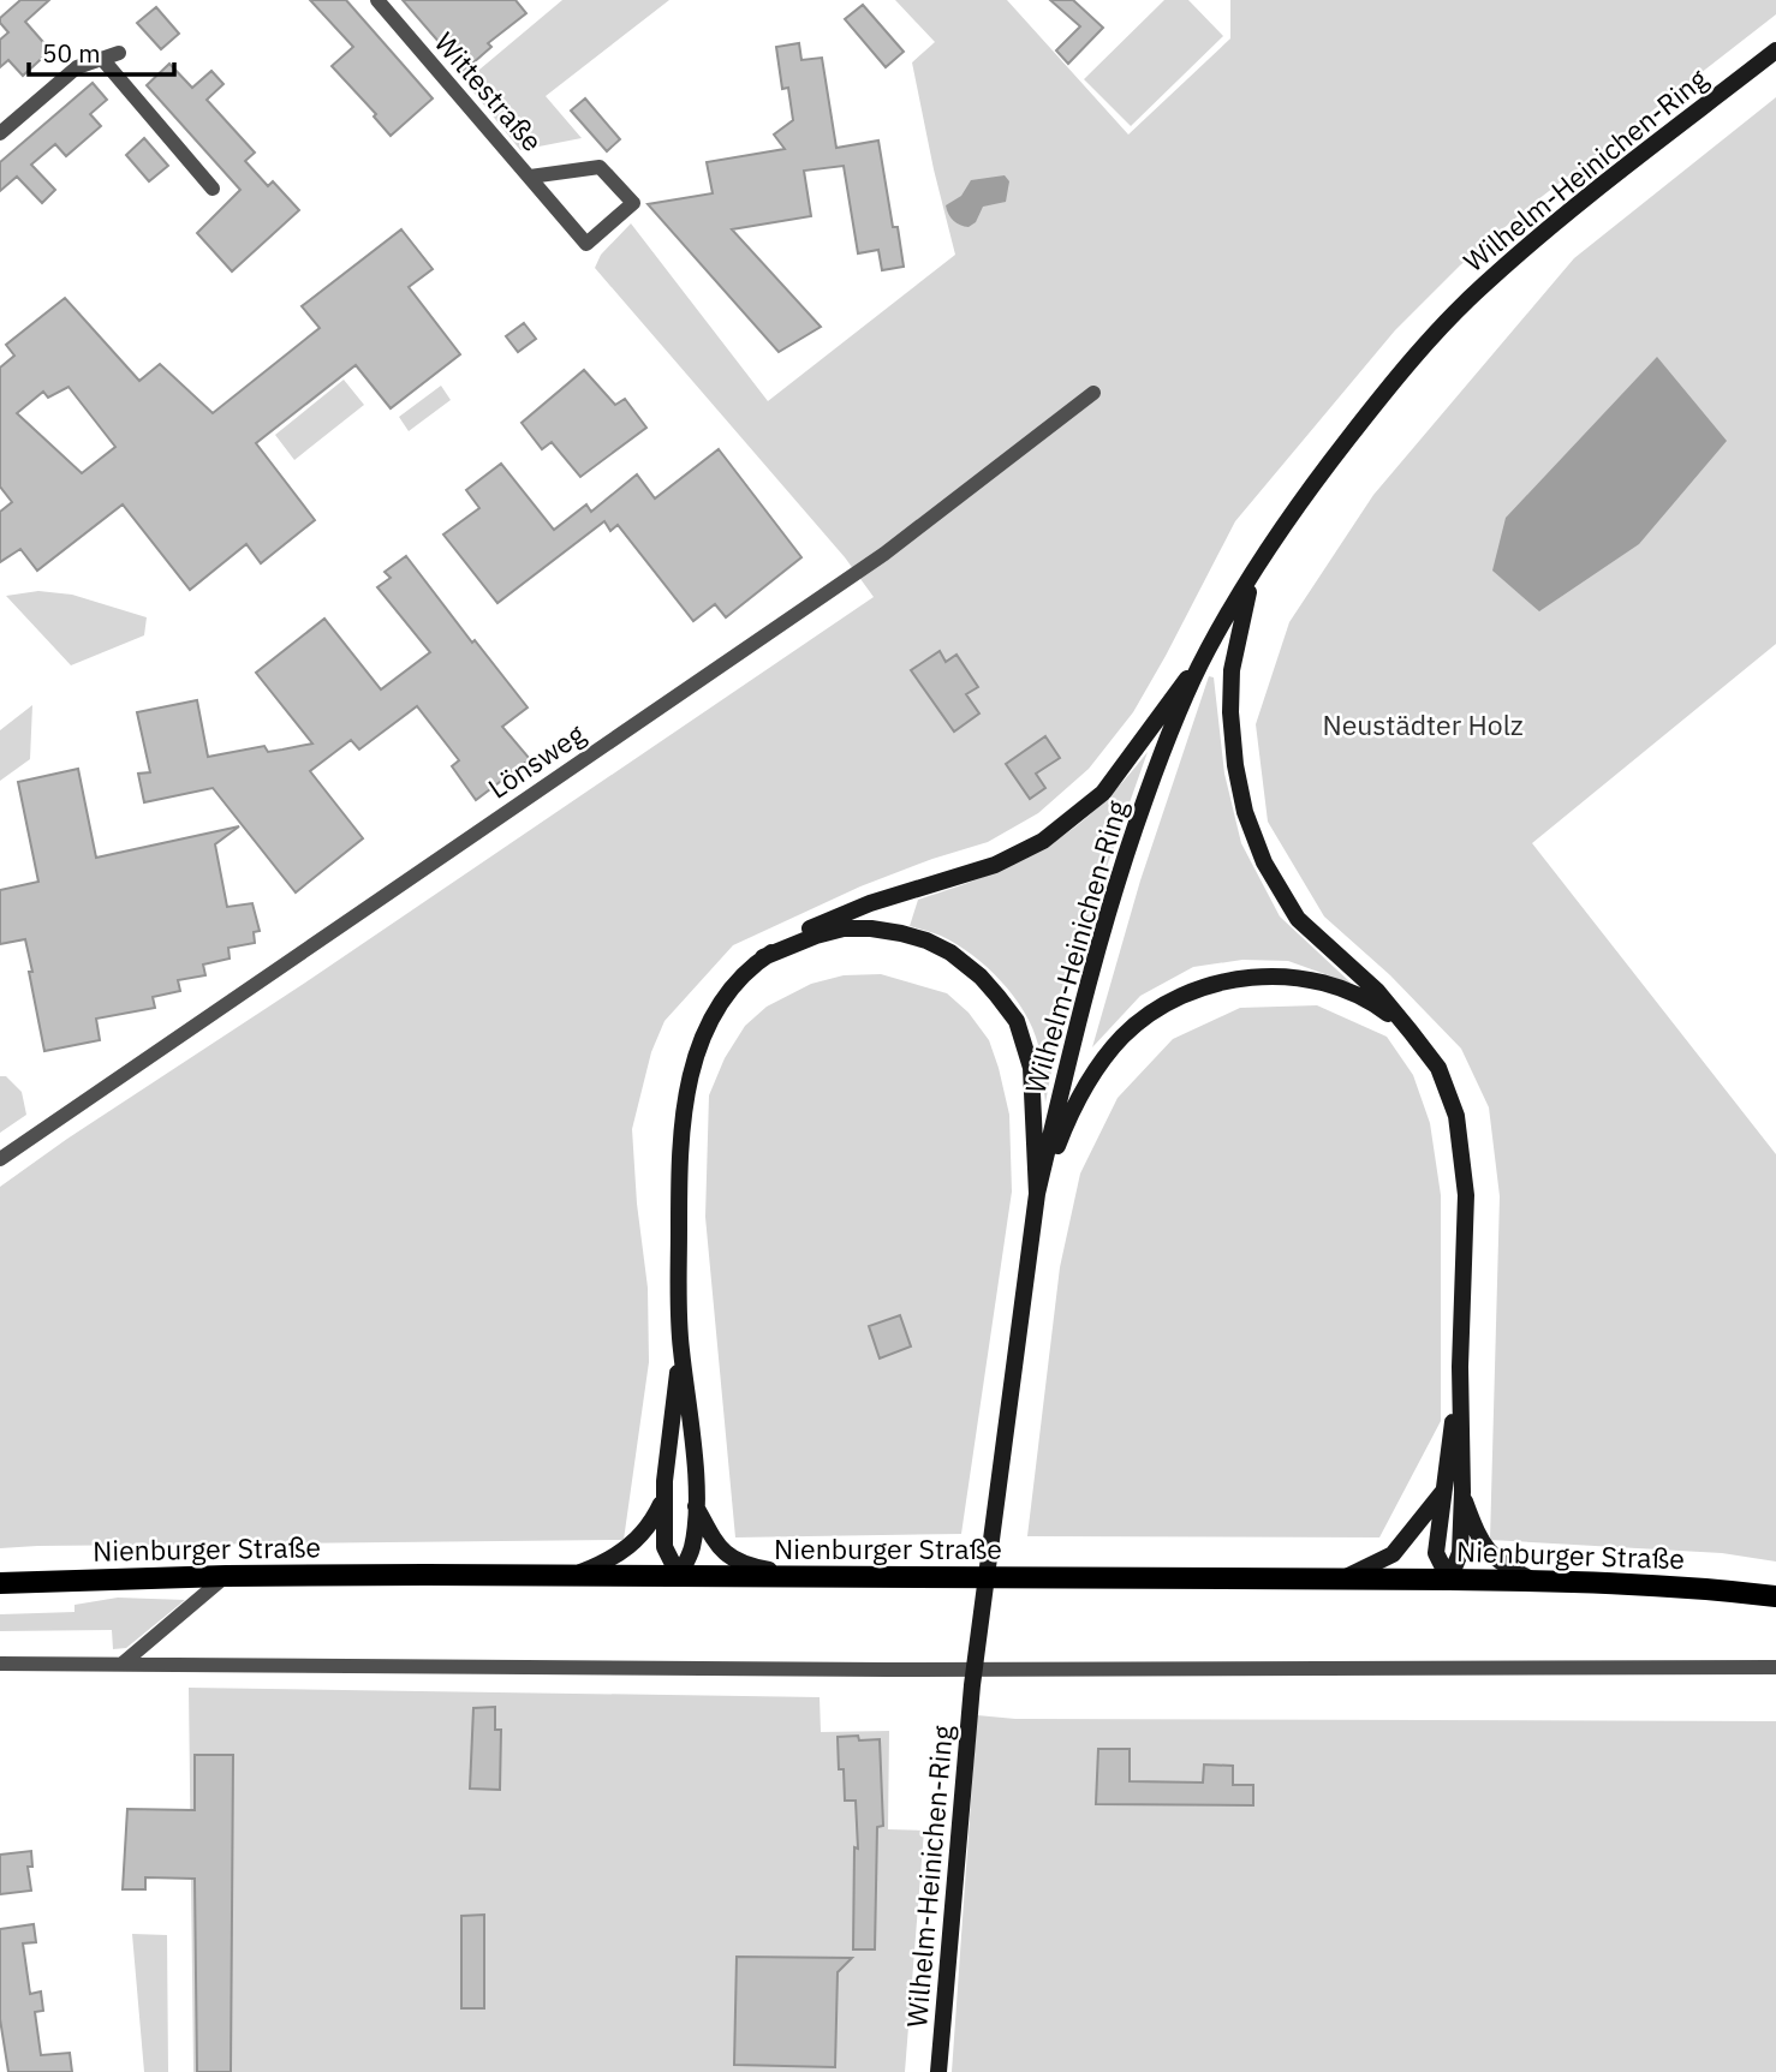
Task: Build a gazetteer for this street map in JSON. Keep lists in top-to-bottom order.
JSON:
{
  "streets": {
    "main road": ["Wilhelm-Heinichen-Ring", "Nienburger Straße"],
    "street": ["Wittestraße", "Lönsweg"]
  },
  "parks": ["Neustädter Holz"],
  "scale_bar": "50 m"
}
